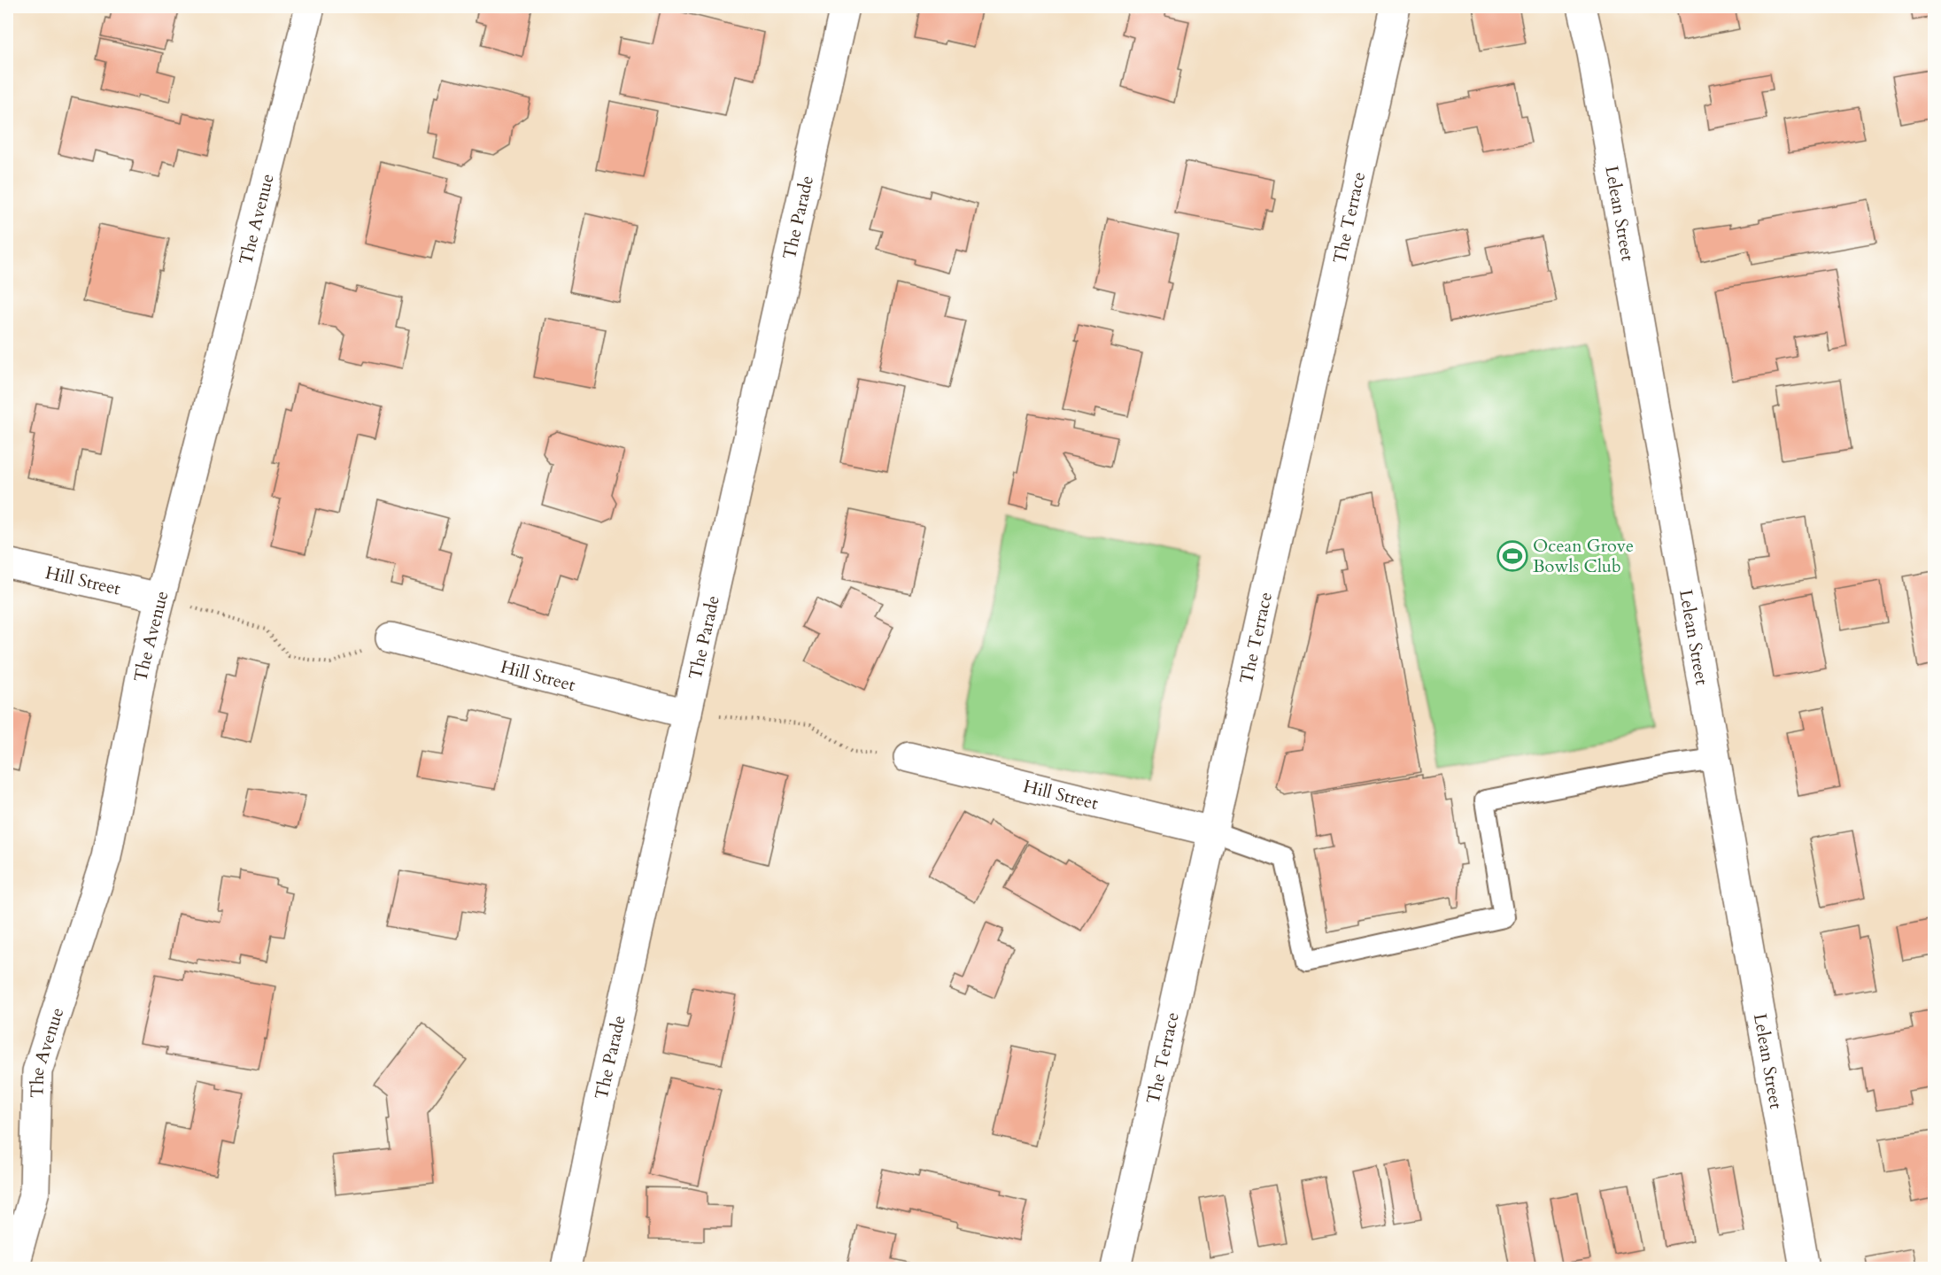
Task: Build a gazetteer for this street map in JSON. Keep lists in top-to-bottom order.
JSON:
{
  "streets": {
    "street": [
      "Lelean Street",
      "The Parade",
      "The Terrace",
      "The Avenue",
      "Hill Street"
    ]
  },
  "crossings": [
    ["The Parade", "Hill Street"],
    ["The Terrace", "Hill Street"],
    ["The Avenue", "Hill Street"]
  ],
  "places": {
    "sports": ["Ocean Grove Bowls Club"]
  }
}
